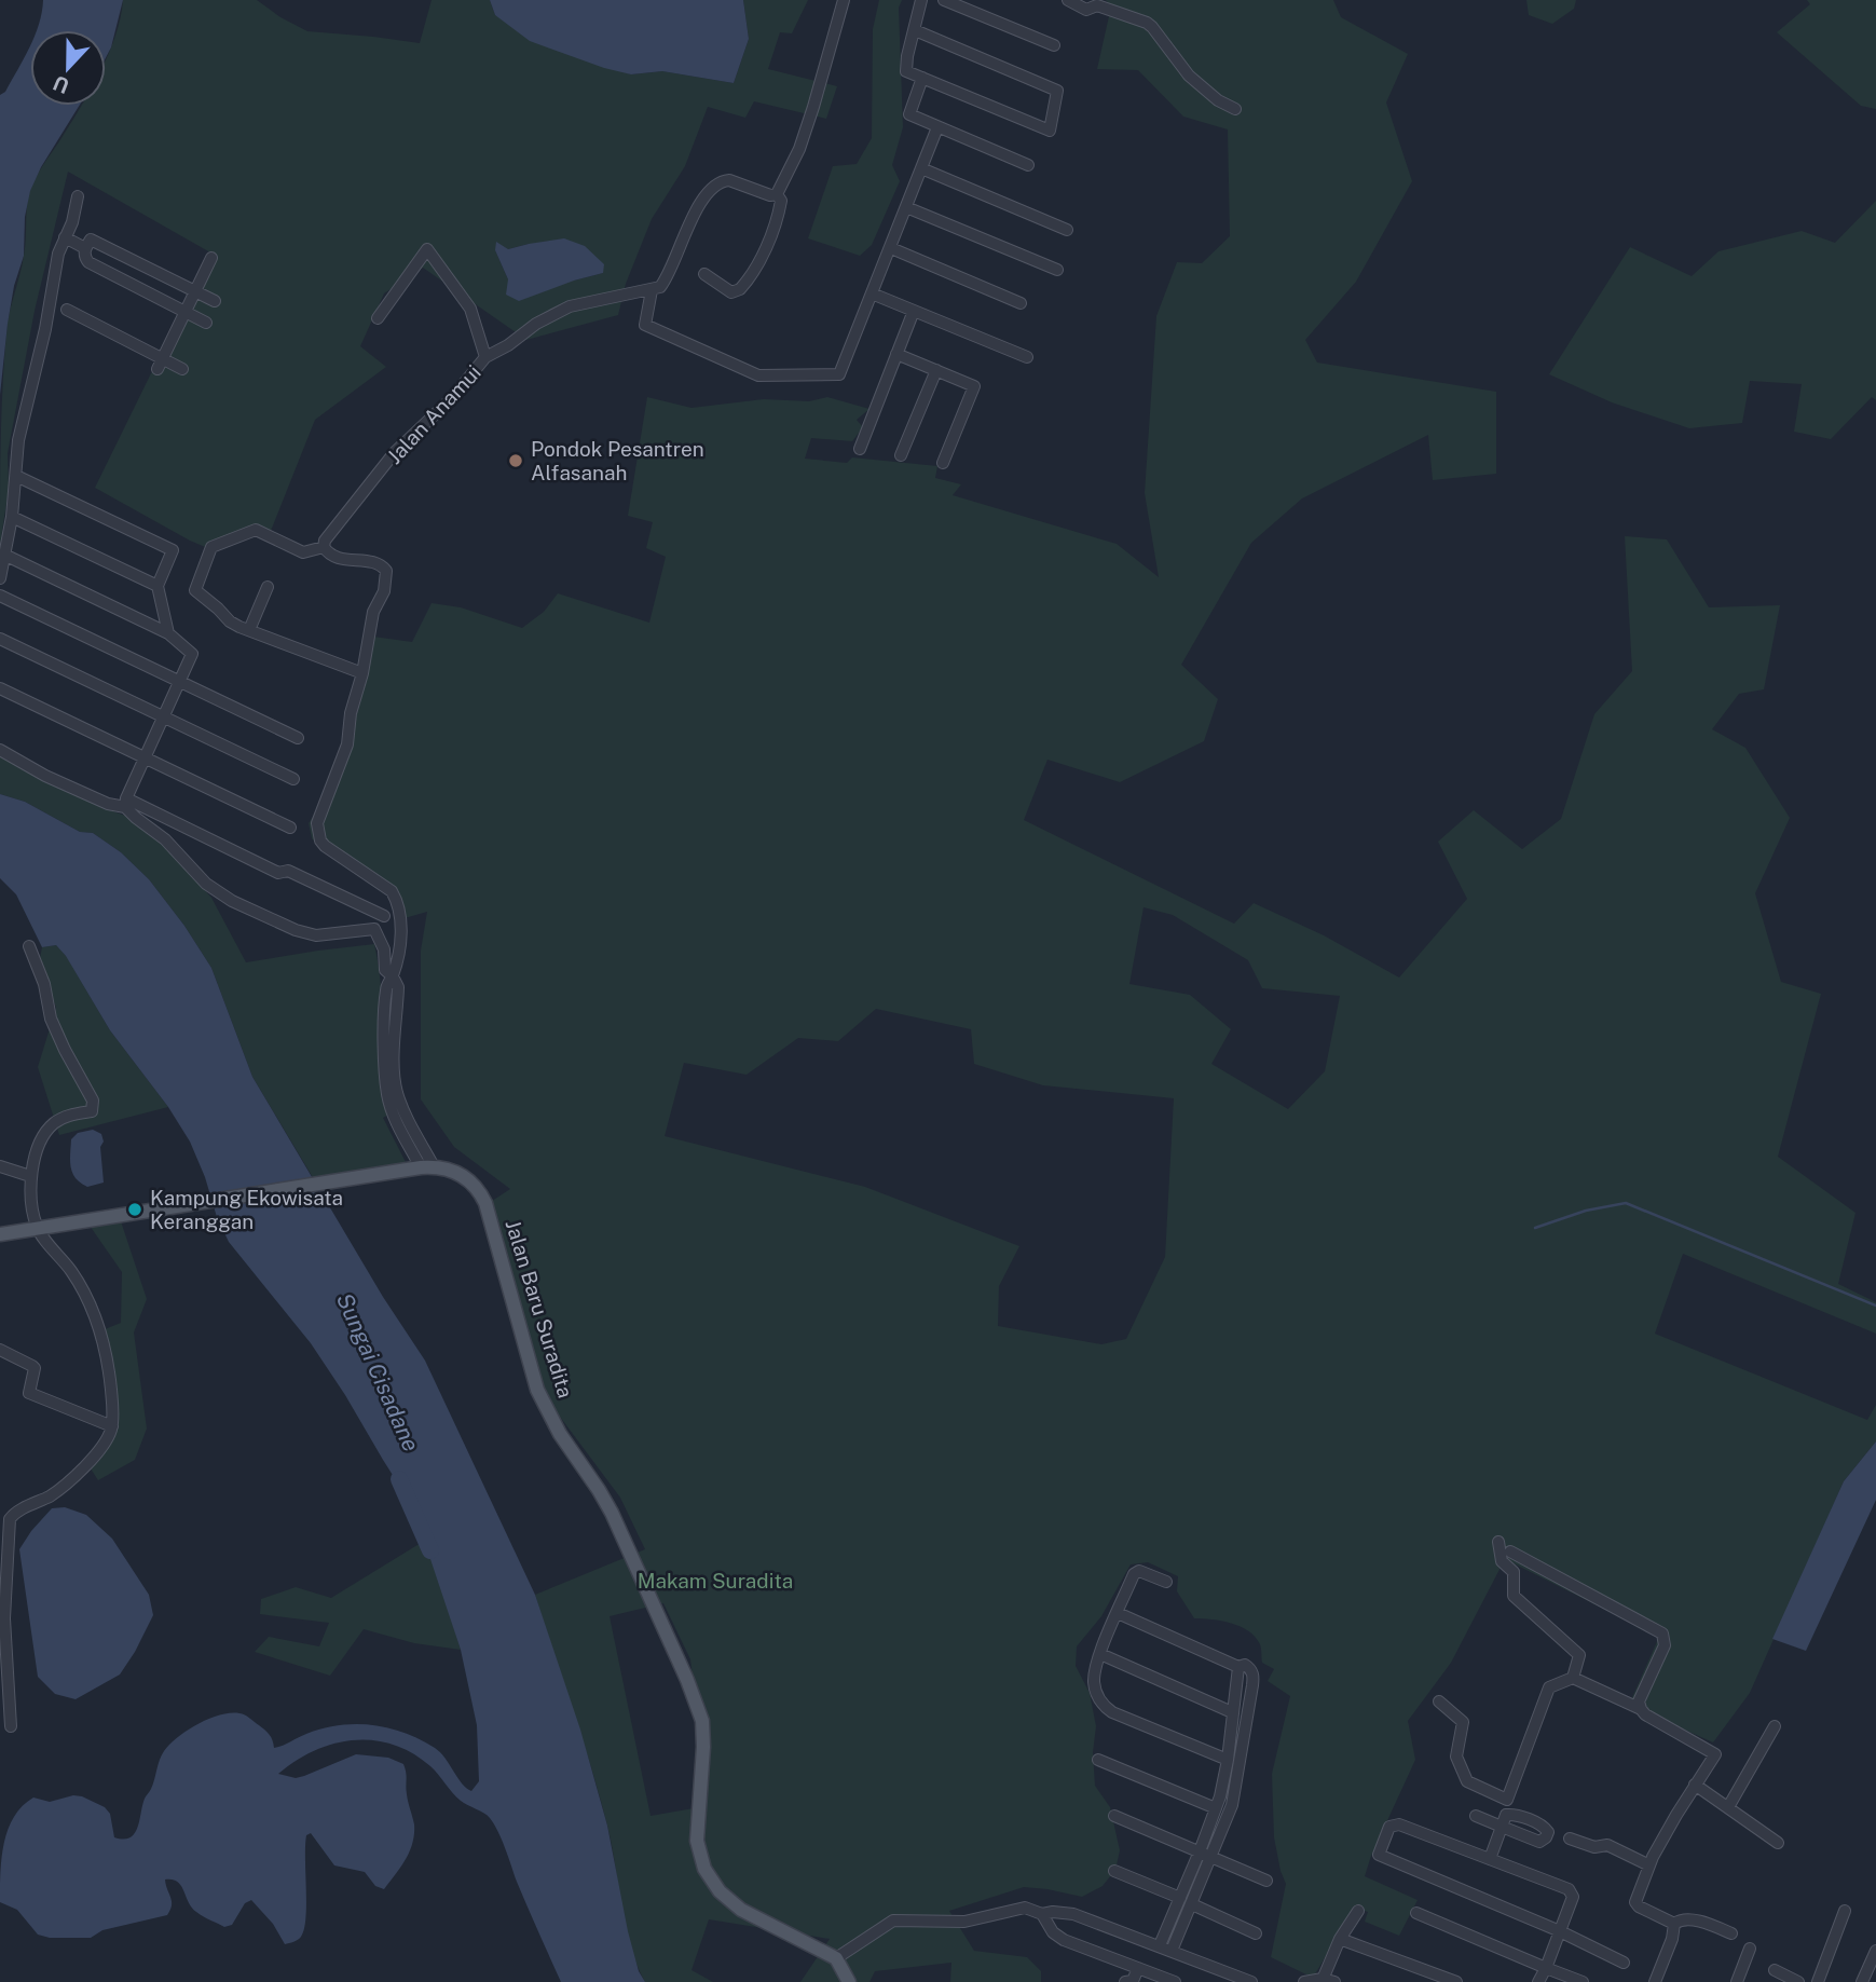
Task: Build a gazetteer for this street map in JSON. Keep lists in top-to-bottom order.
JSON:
{
  "streets": {
    "main road": ["Jalan Baru Suradita"],
    "street": ["Jalan Anamui"]
  },
  "water": ["Sungai Cisadane"],
  "parks": ["Makam Suradita"],
  "places": ["Pondok Pesantren Alfasanah", "Kampung Ekowisata Keranggan"],
  "north": "bottom"
}
